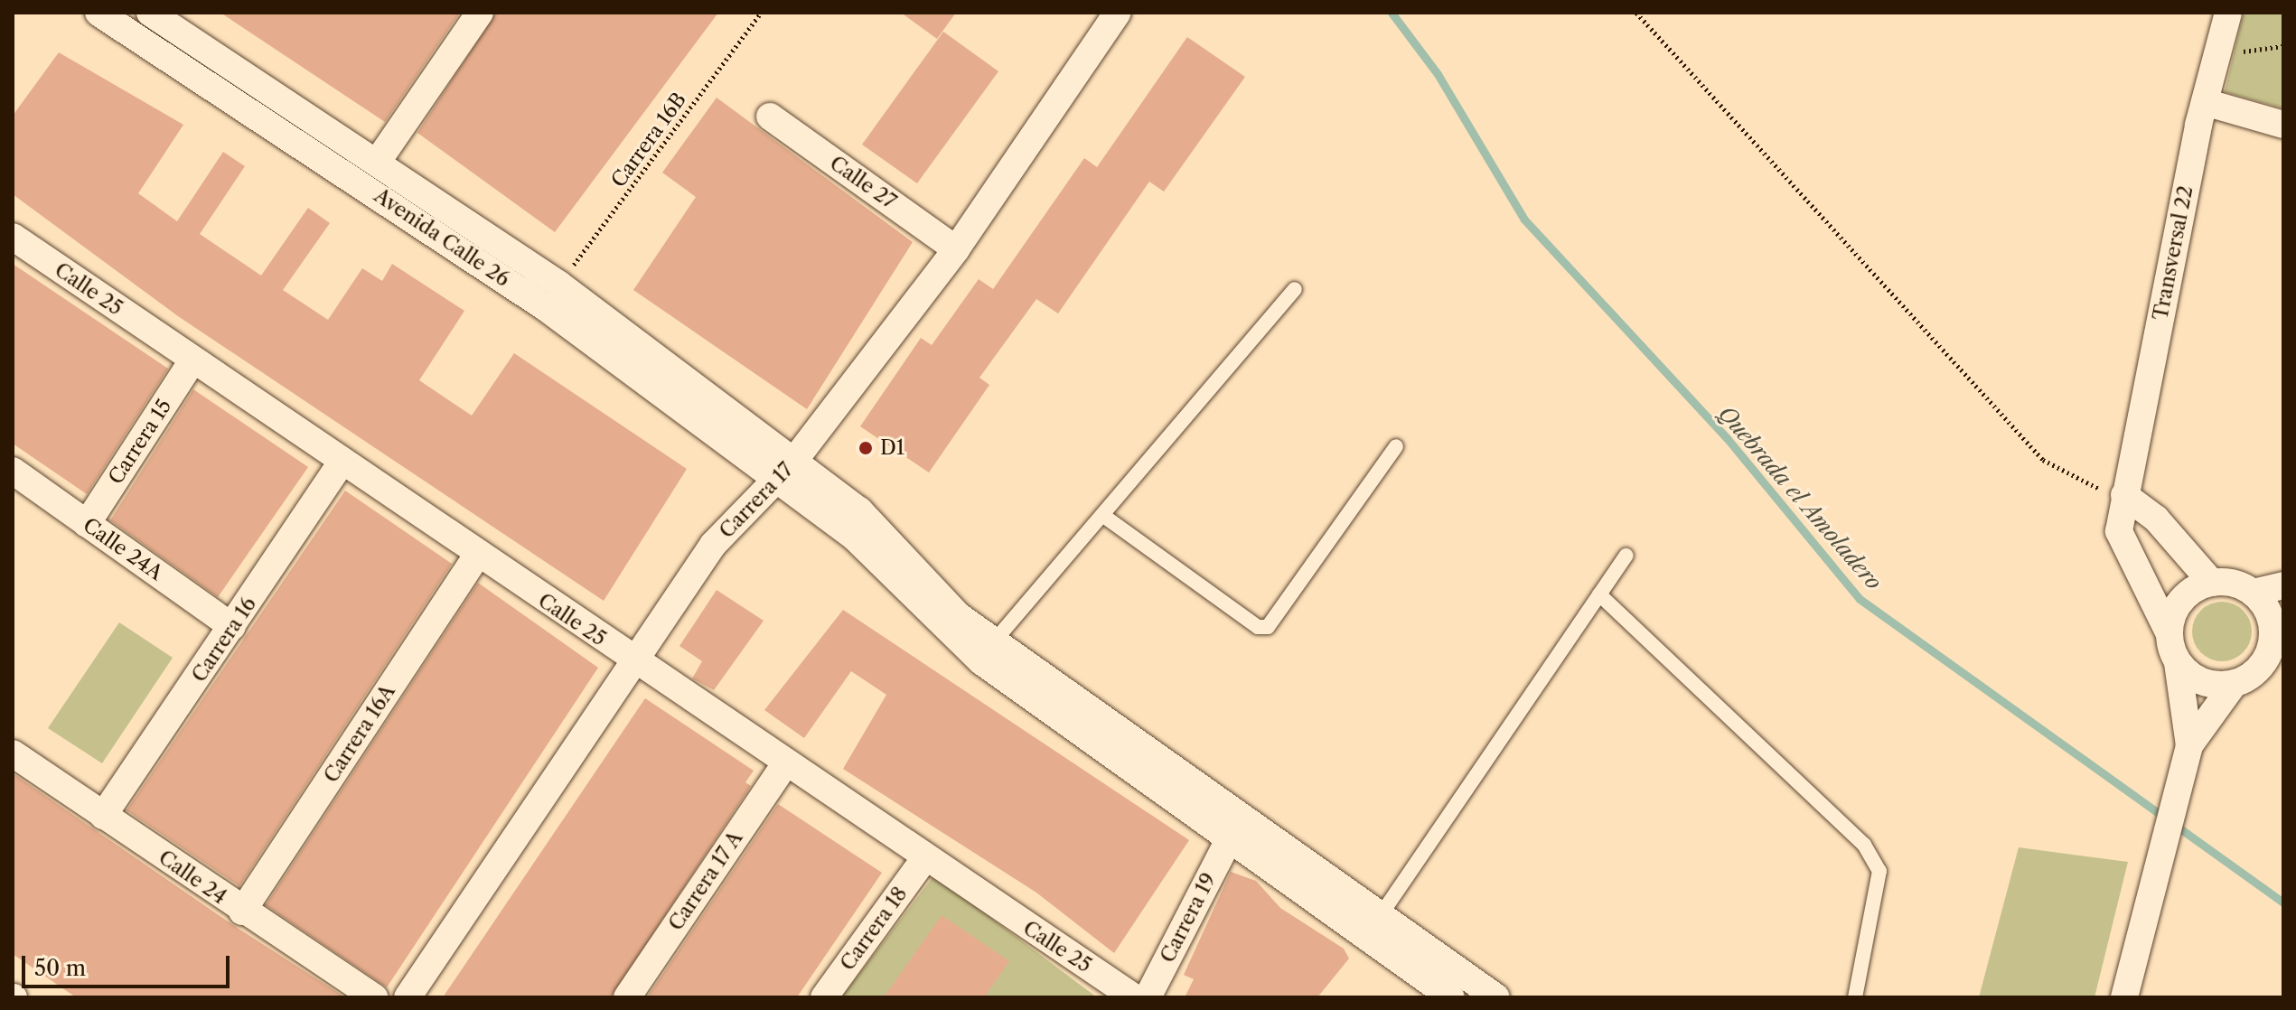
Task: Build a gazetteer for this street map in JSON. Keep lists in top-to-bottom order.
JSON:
{
  "streets": {
    "street": [
      "Calle 27",
      "Avenida Calle 26",
      "Transversal 22",
      "Calle 25",
      "Carrera 15",
      "Carrera 17",
      "Calle 24A",
      "Carrera 16",
      "Carrera 16A",
      "Calle 24",
      "Carrera 17 A",
      "Carrera 19",
      "Carrera 18"
    ],
    "path": ["Carrera 16B"]
  },
  "crossings": [
    ["Carrera 16B", "Avenida Calle 26"],
    ["Calle 27", "Carrera 17"],
    ["Avenida Calle 26", "Carrera 17"],
    ["Calle 25", "Carrera 15"],
    ["Calle 25", "Carrera 17"],
    ["Calle 25", "Carrera 16"],
    ["Calle 25", "Carrera 16A"],
    ["Calle 25", "Carrera 17 A"],
    ["Calle 25", "Carrera 18"],
    ["Carrera 15", "Calle 24A"],
    ["Calle 24A", "Carrera 16"],
    ["Carrera 16", "Calle 24"],
    ["Carrera 16A", "Calle 24"]
  ],
  "water": ["Quebrada el Amoladero"],
  "places": ["D1"],
  "scale_bar": "50 m"
}
